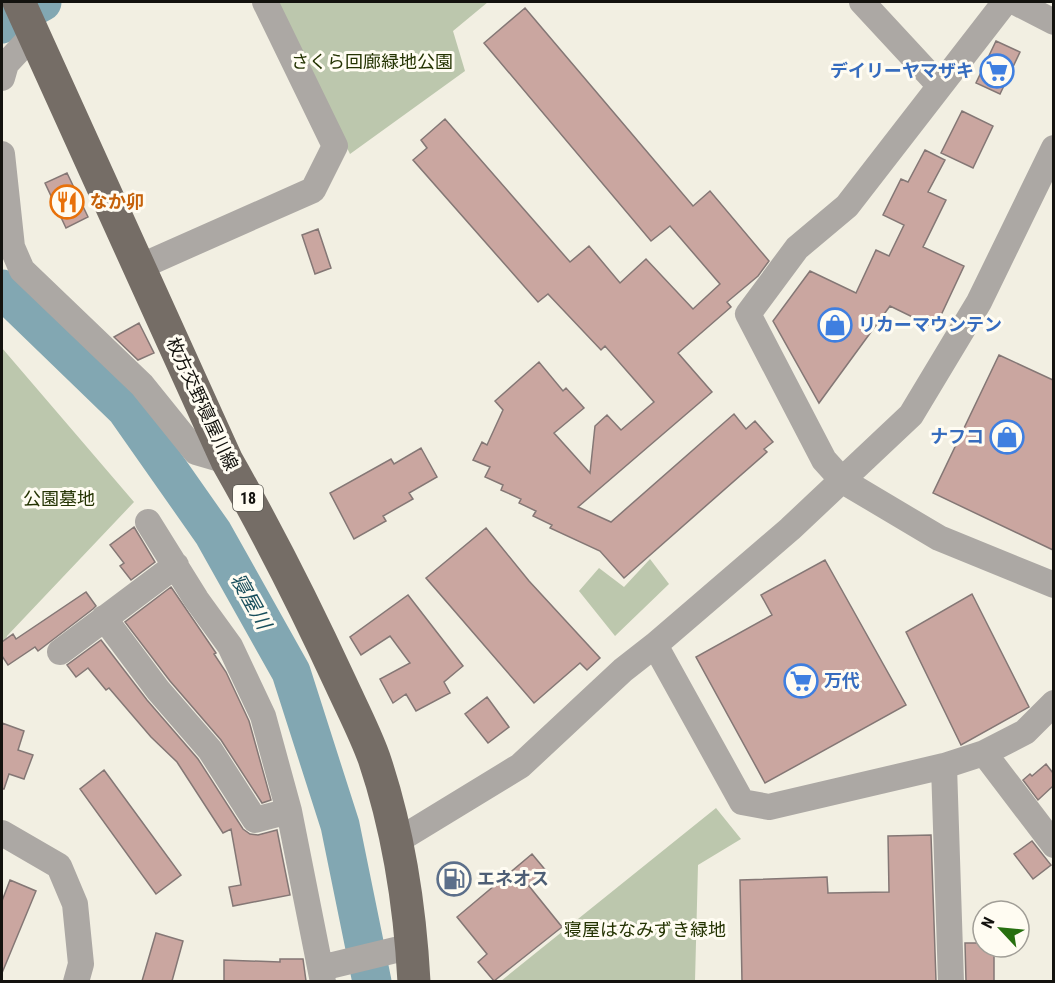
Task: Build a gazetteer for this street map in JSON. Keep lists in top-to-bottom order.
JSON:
{
  "streets": {
    "main road": ["枚方交野寝屋川線", "18"]
  },
  "water": ["寝屋川"],
  "parks": ["さくら回廊緑地公園", "公園墓地", "寝屋はなみずき緑地"],
  "places": {
    "supermarket": ["デイリーヤマザキ", "万代"],
    "restaurant": ["なか卯"],
    "shop": ["リカーマウンテン", "ナフコ"],
    "fuel station": ["エネオス"]
  },
  "north": "top left"
}
